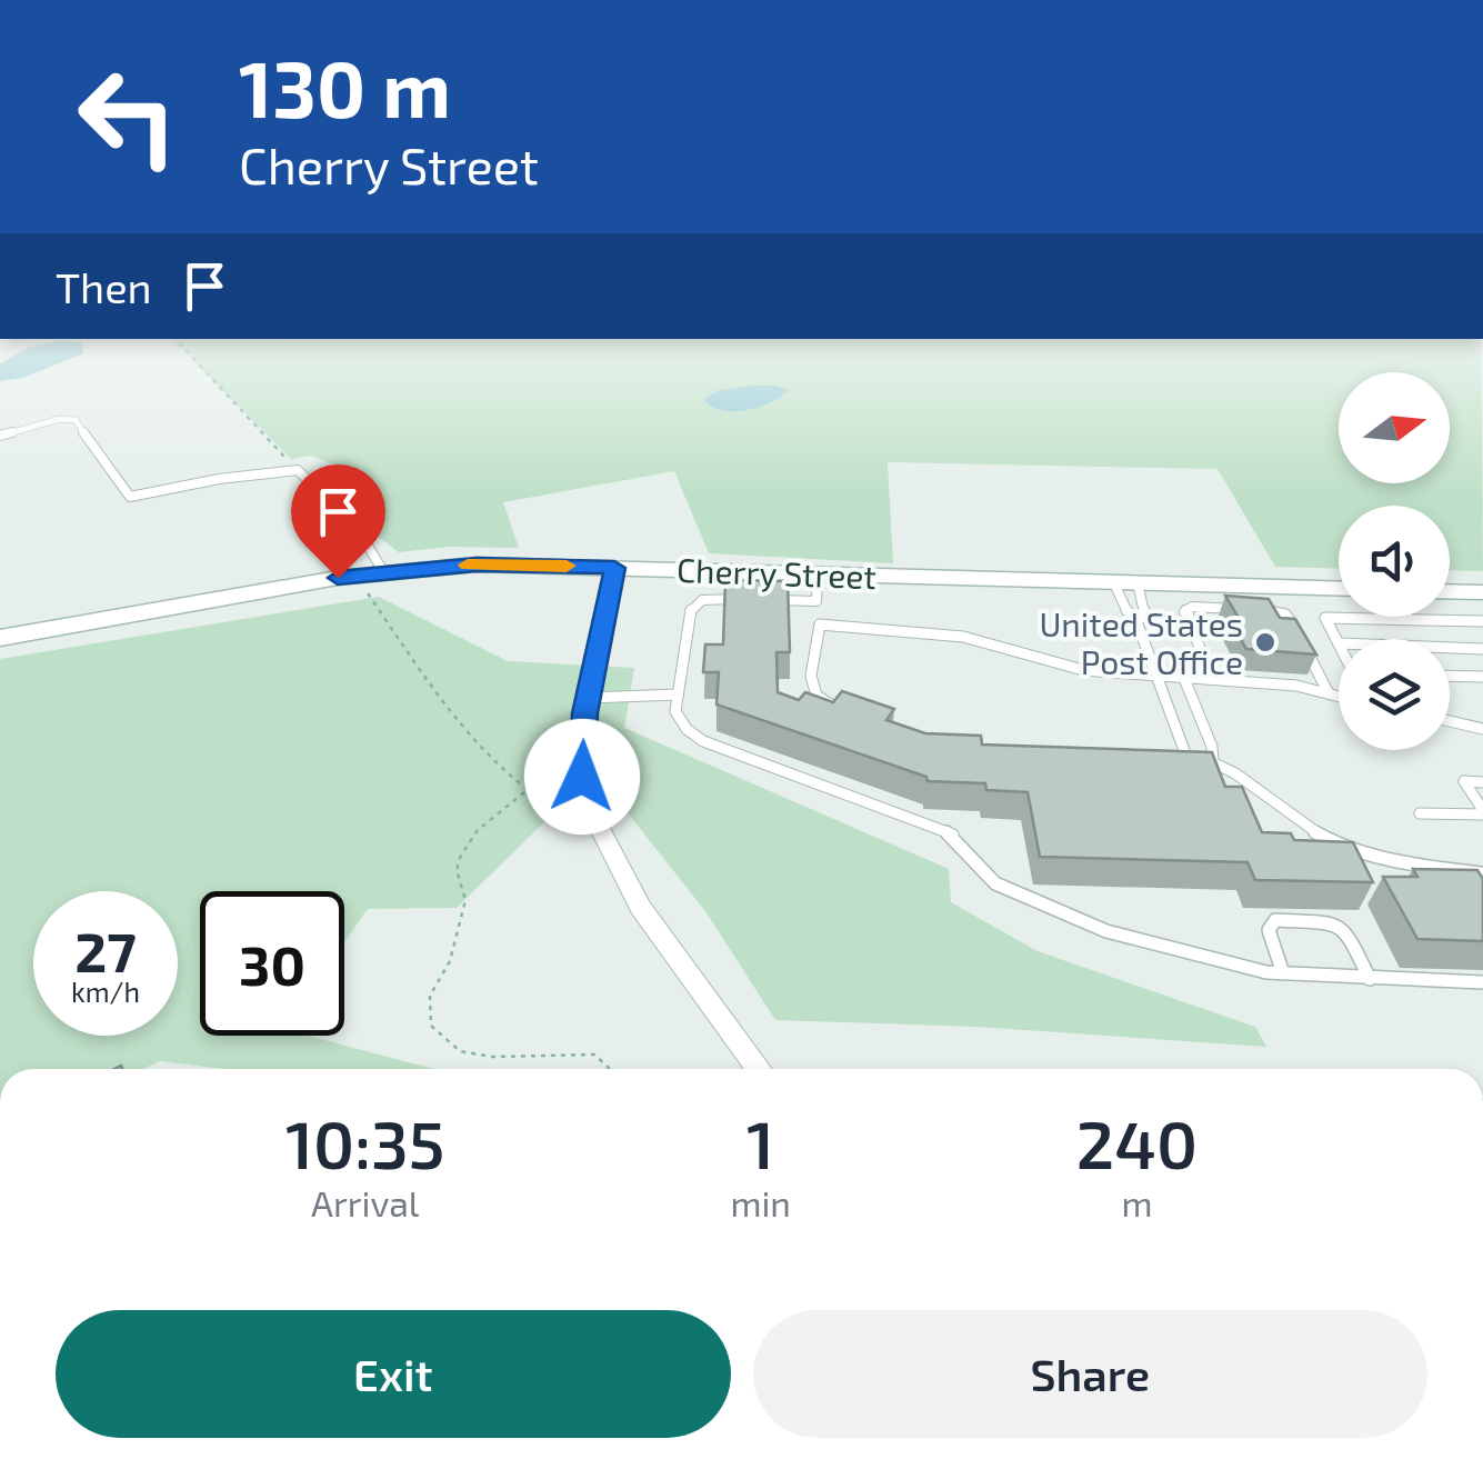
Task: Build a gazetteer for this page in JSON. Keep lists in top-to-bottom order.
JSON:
{
  "streets": {
    "street": ["Cherry Street"]
  },
  "places": ["United States Post Office"],
  "north": "right",
  "page": {
    "turn": ["130 m", "Cherry Street"],
    "then": "Then",
    "speed": "27 km/h",
    "limit": "30",
    "eta": [
      "10:35",
      "Arrival",
      "1",
      "min",
      "240",
      "m"
    ],
    "buttons": ["Exit", "Share"]
  }
}
